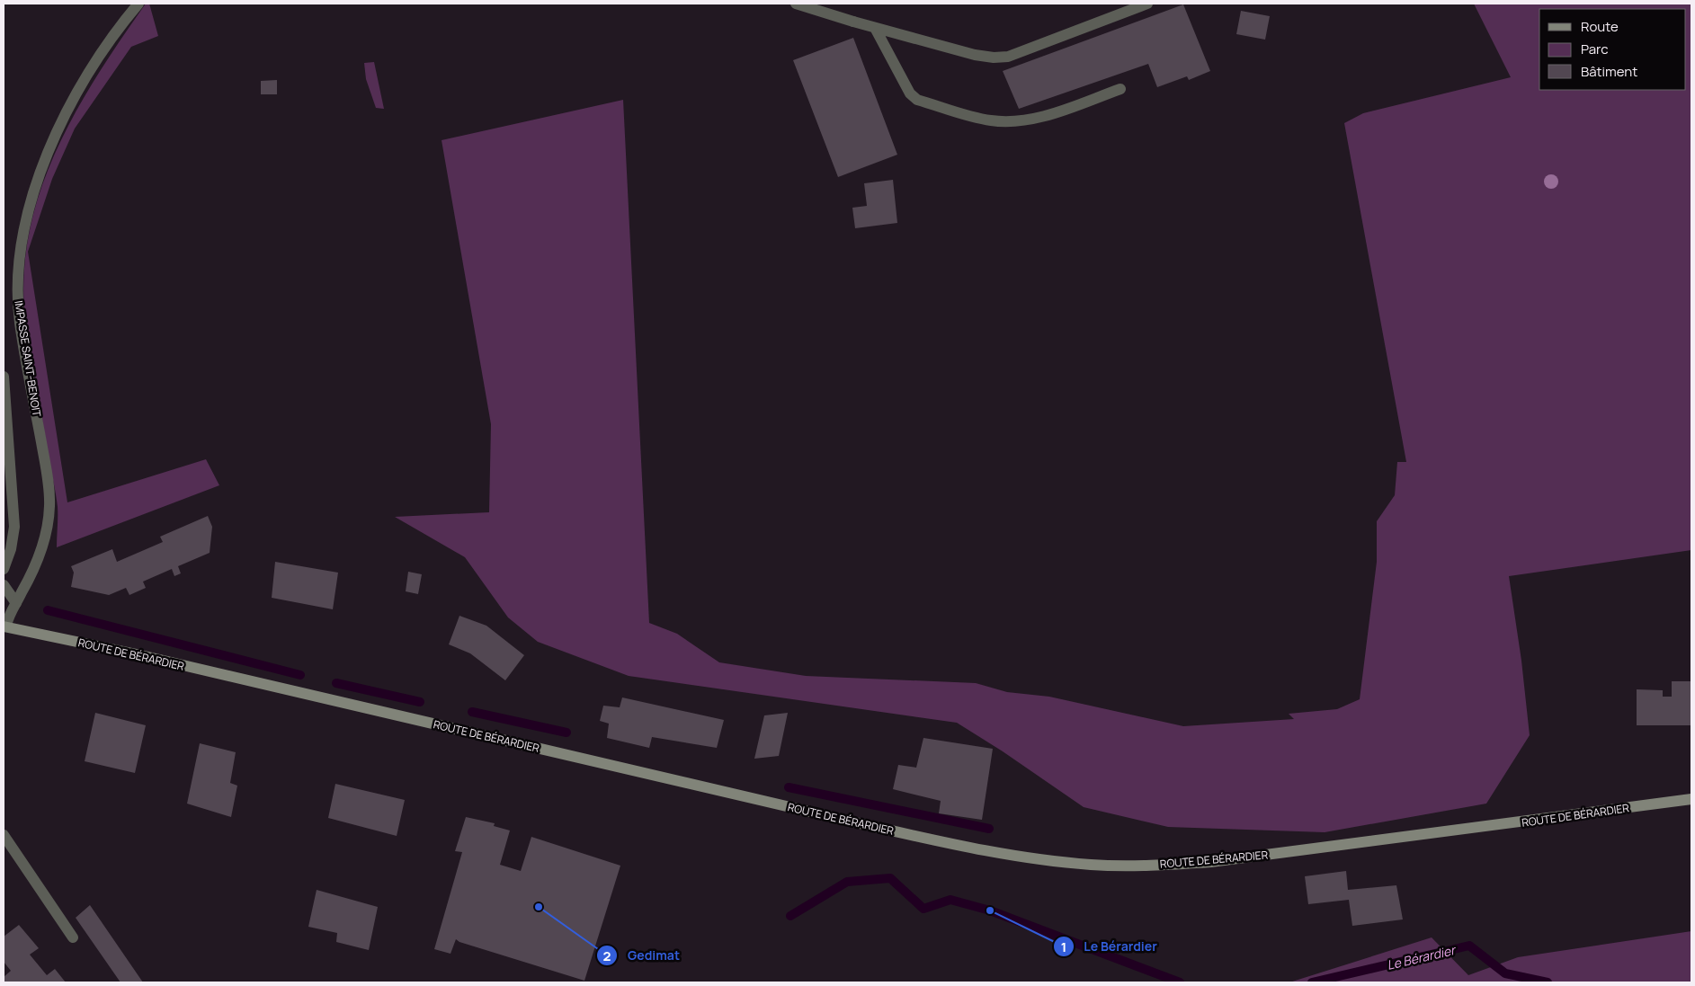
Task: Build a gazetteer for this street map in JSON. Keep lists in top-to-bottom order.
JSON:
{
  "streets": {
    "main road": ["ROUTE DE BÉRARDIER"],
    "street": ["IMPASSE SAINT-BENOIT"]
  },
  "crossings": [
    ["IMPASSE SAINT-BENOIT", "ROUTE DE BÉRARDIER"]
  ],
  "water": ["Le Bérardier"],
  "places": ["Gedimat", "Le Bérardier"],
  "legend": ["Route", "Parc", "Bâtiment"]
}
